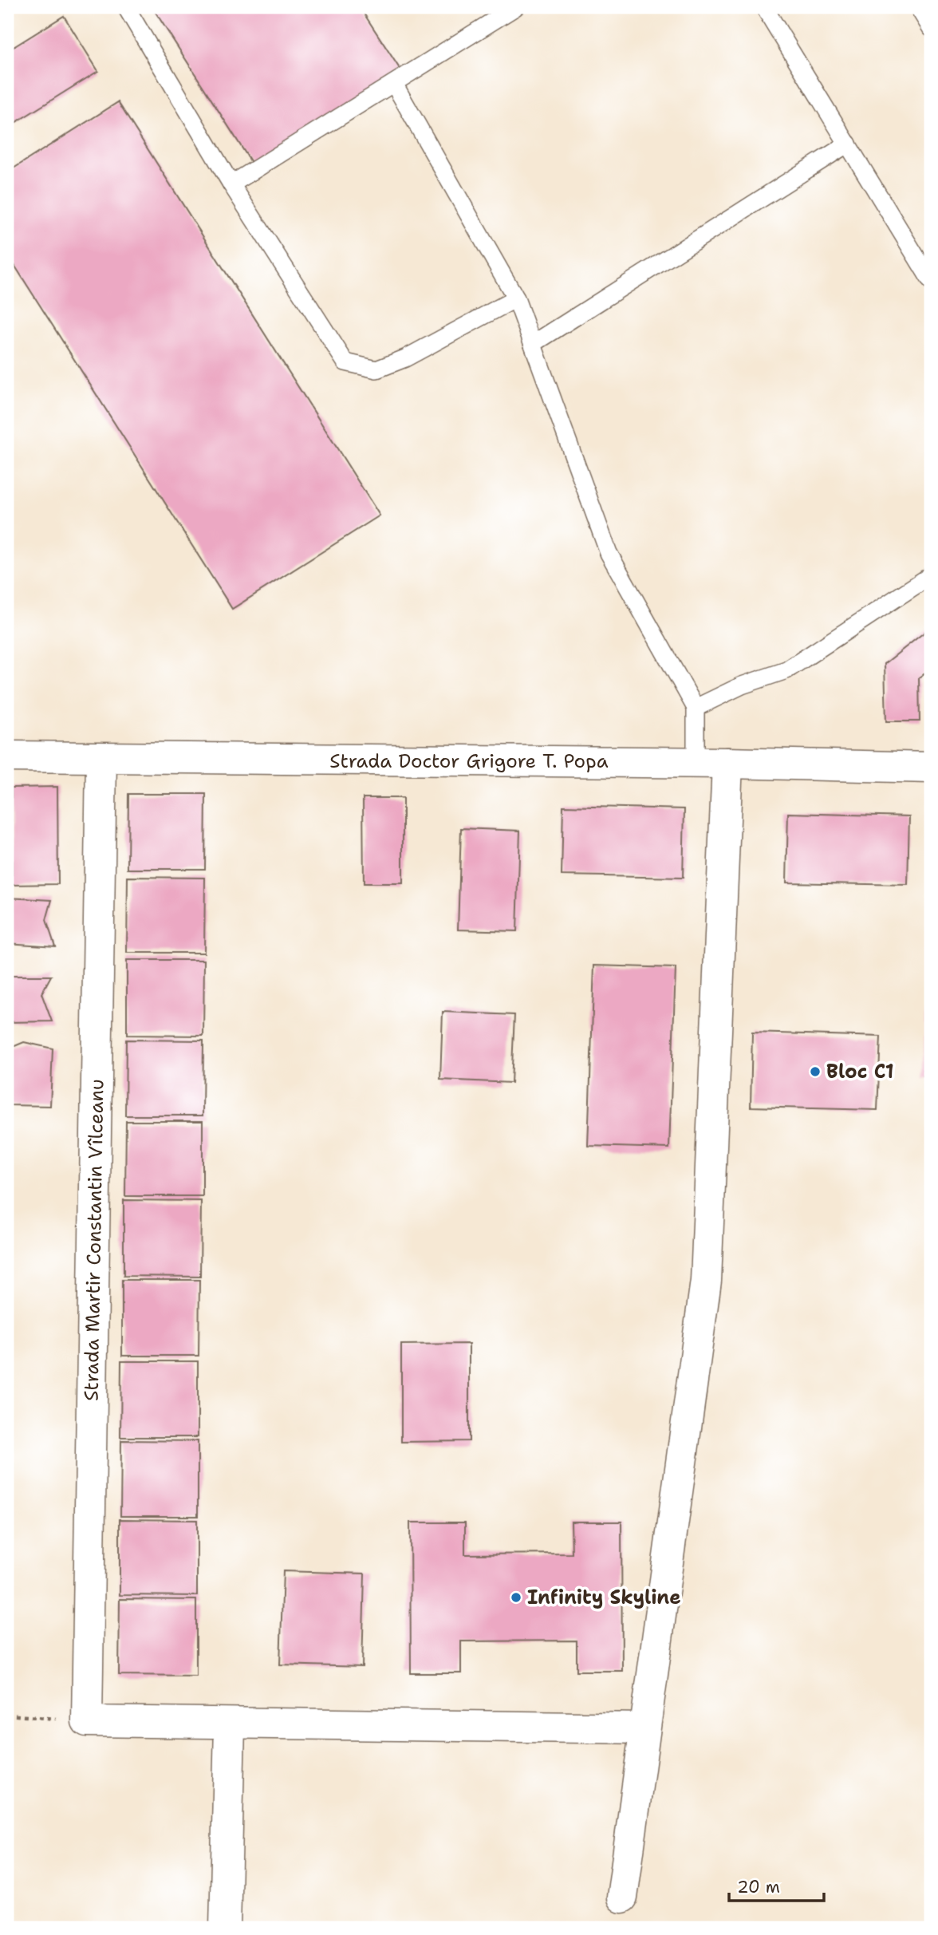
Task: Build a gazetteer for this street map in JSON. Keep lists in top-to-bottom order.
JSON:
{
  "streets": {
    "street": ["Strada Doctor Grigore T. Popa", "Strada Martir Constantin Vîlceanu"]
  },
  "crossings": [
    ["Strada Doctor Grigore T. Popa", "Strada Martir Constantin Vîlceanu"]
  ],
  "places": ["Bloc C1", "Infinity Skyline"],
  "scale_bar": "20 m"
}
